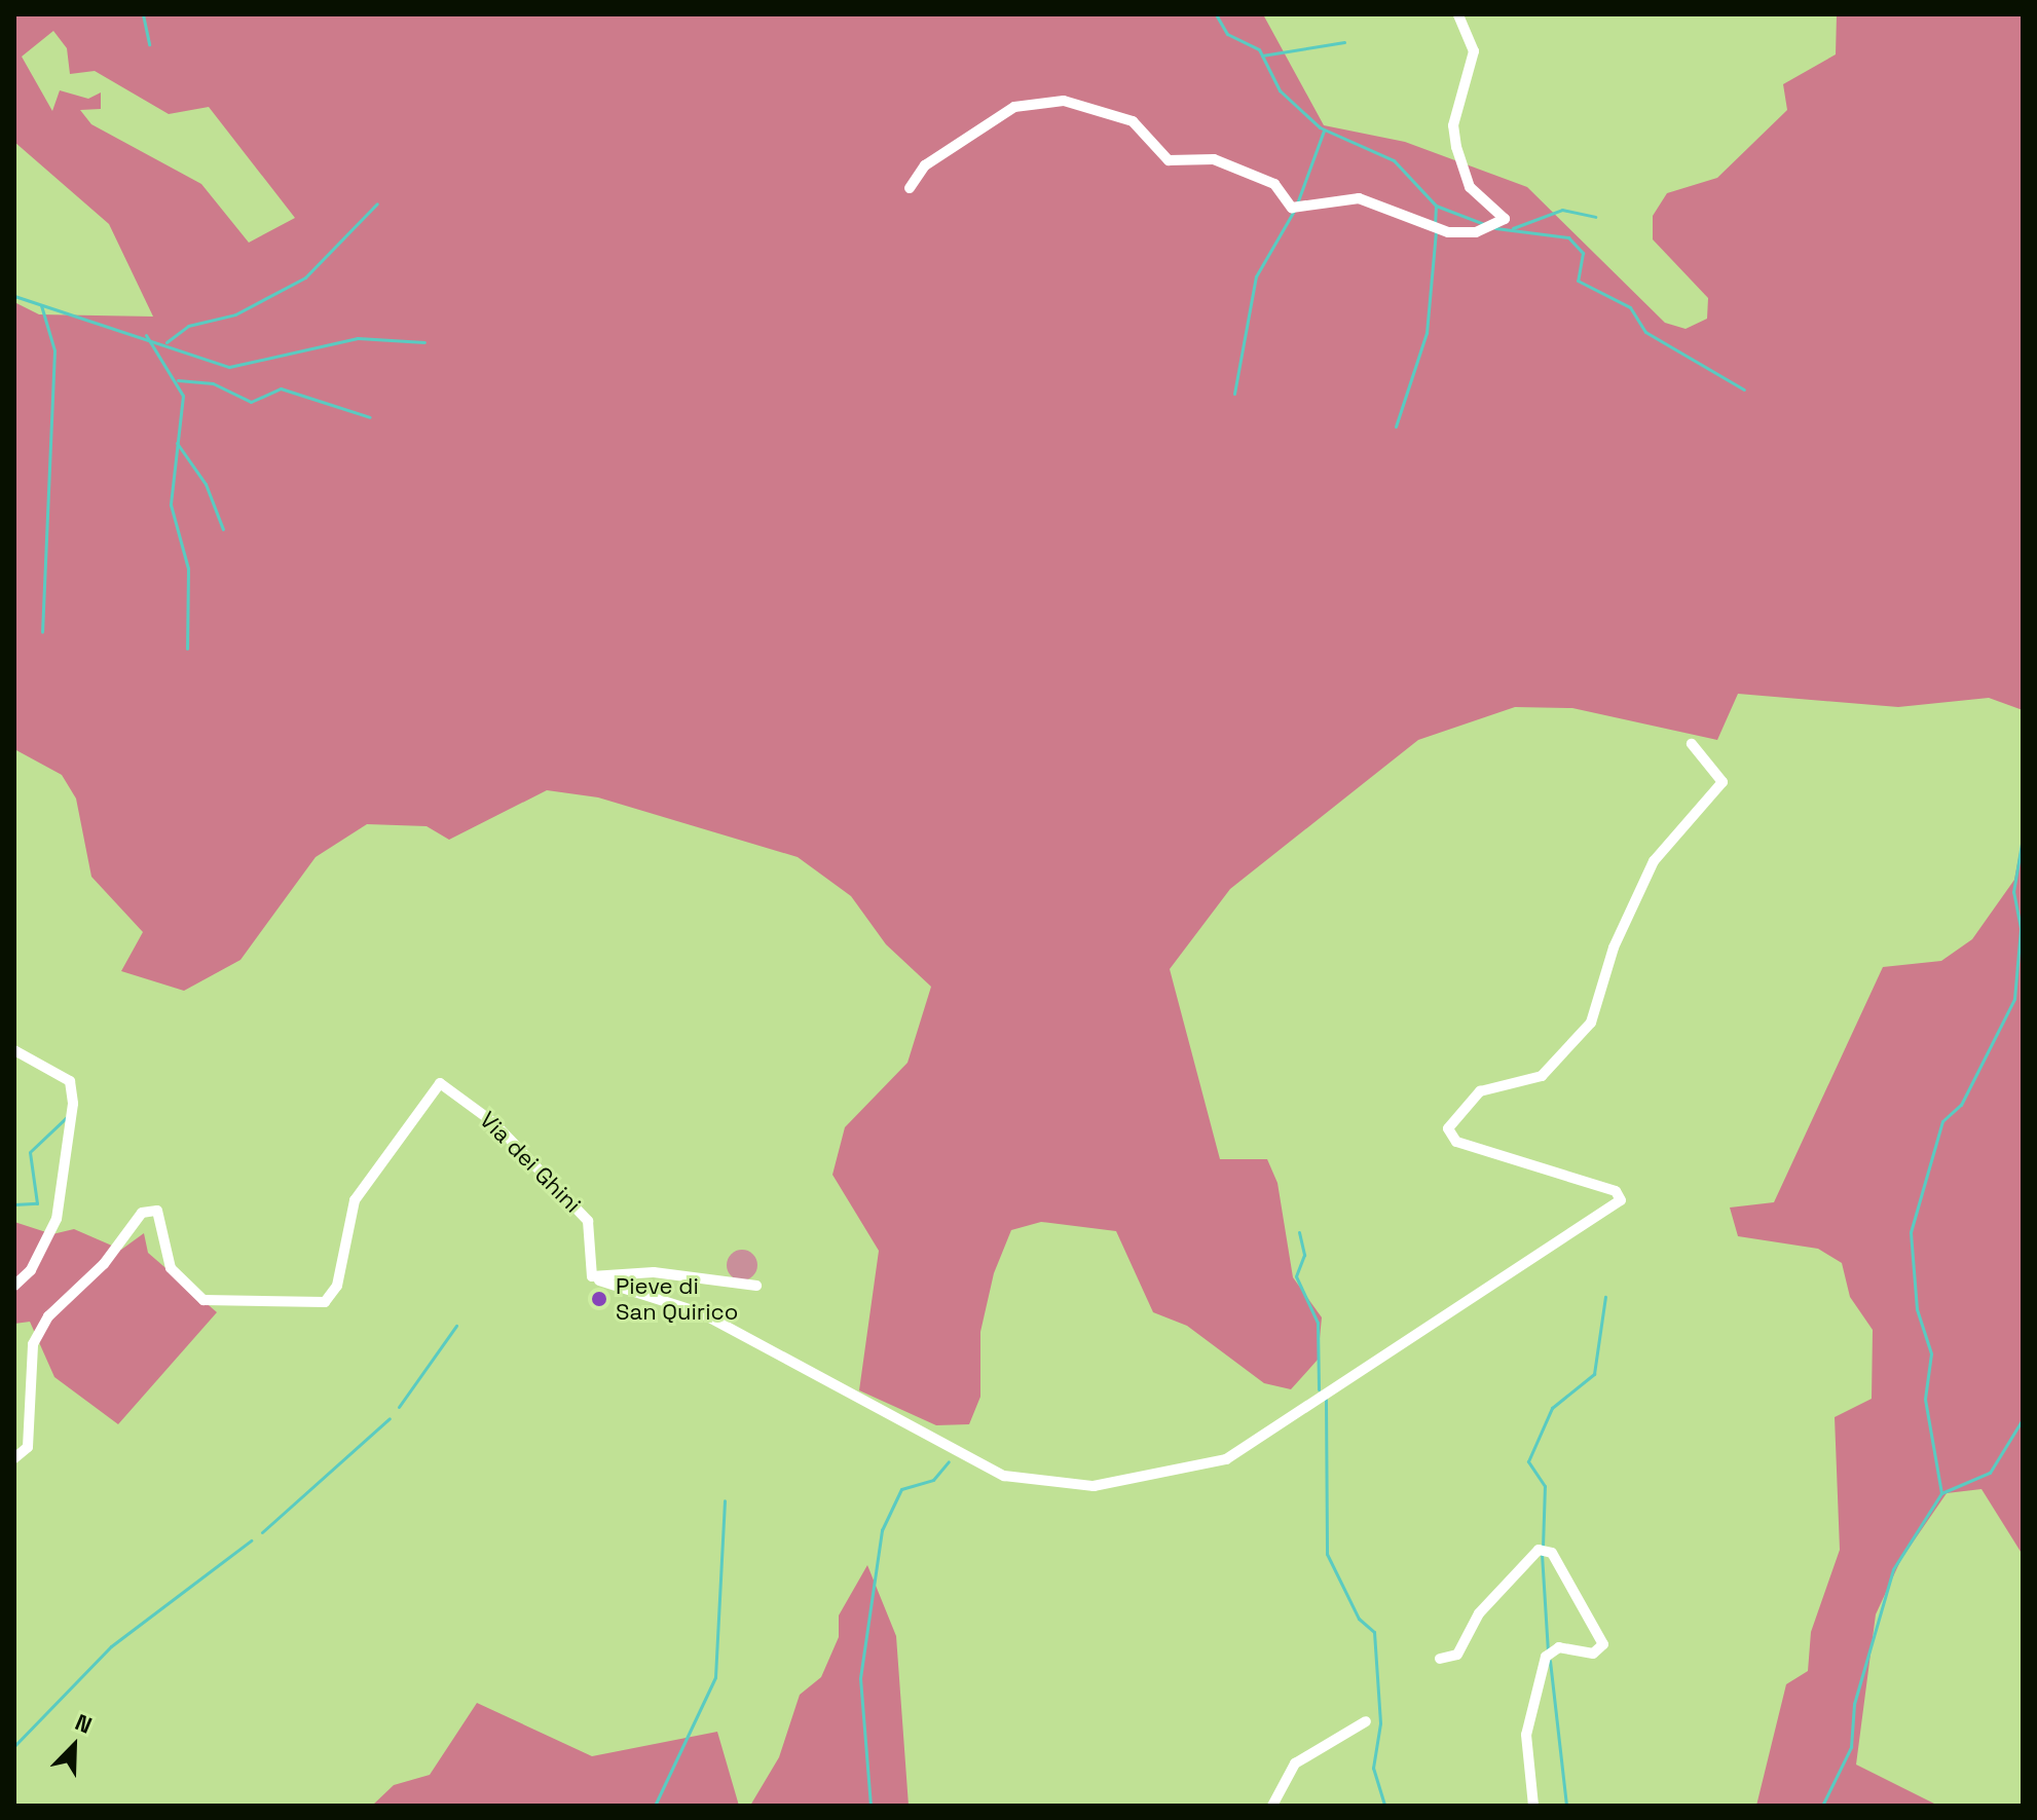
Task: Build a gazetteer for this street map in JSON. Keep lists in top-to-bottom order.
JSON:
{
  "streets": {
    "street": ["Via dei Ghini"]
  },
  "places": ["Pieve di San Quirico"],
  "north": "top right"
}
